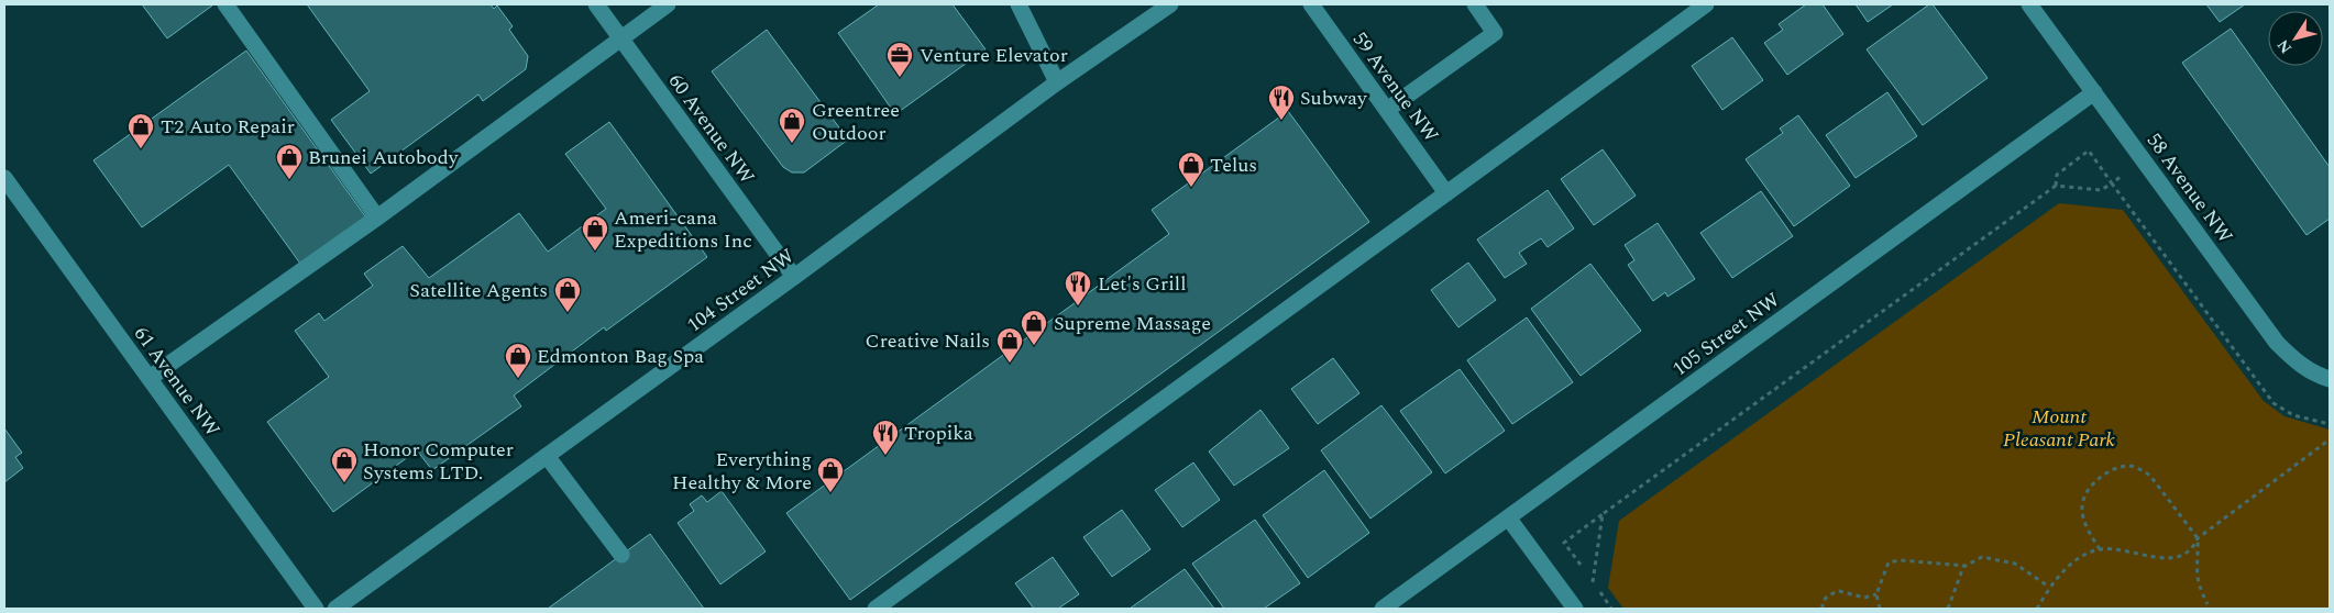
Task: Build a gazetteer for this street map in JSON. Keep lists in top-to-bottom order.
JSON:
{
  "streets": {
    "street": [
      "59 Avenue NW",
      "60 Avenue NW",
      "58 Avenue NW",
      "104 Street NW",
      "105 Street NW",
      "61 Avenue NW"
    ]
  },
  "crossings": [
    ["60 Avenue NW", "104 Street NW"],
    ["58 Avenue NW", "105 Street NW"]
  ],
  "parks": ["Mount Pleasant Park"],
  "places": {
    "office": ["Venture Elevator"],
    "restaurant": ["Subway", "Let's Grill", "Tropika"],
    "shop": [
      "Greentree Outdoor",
      "T2 Auto Repair",
      "Brunei Autobody",
      "Telus",
      "Ameri-cana Expeditions Inc",
      "Satellite Agents",
      "Supreme Massage",
      "Creative Nails",
      "Edmonton Bag Spa",
      "Honor Computer Systems LTD.",
      "Everything Healthy & More"
    ]
  },
  "north": "bottom left"
}
